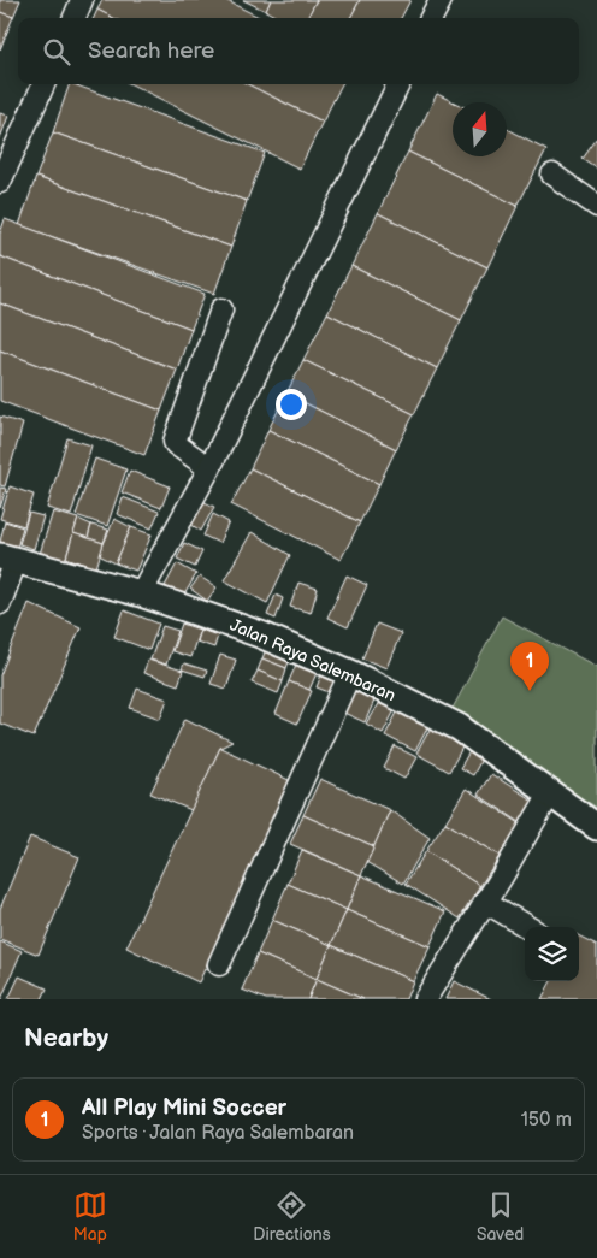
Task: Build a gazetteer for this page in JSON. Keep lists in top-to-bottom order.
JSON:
{
  "streets": {
    "main road": ["Jalan Raya Salembaran"]
  },
  "north": "top",
  "page": {
    "search": "Search here",
    "pins": "1",
    "heading": "Nearby",
    "list": [
      {
        "mark": "1",
        "name": "All Play Mini Soccer",
        "note": "Sports · Jalan Raya Salembaran",
        "value": "150 m"
      }
    ],
    "nav": ["Map", "Directions", "Saved"]
  }
}
